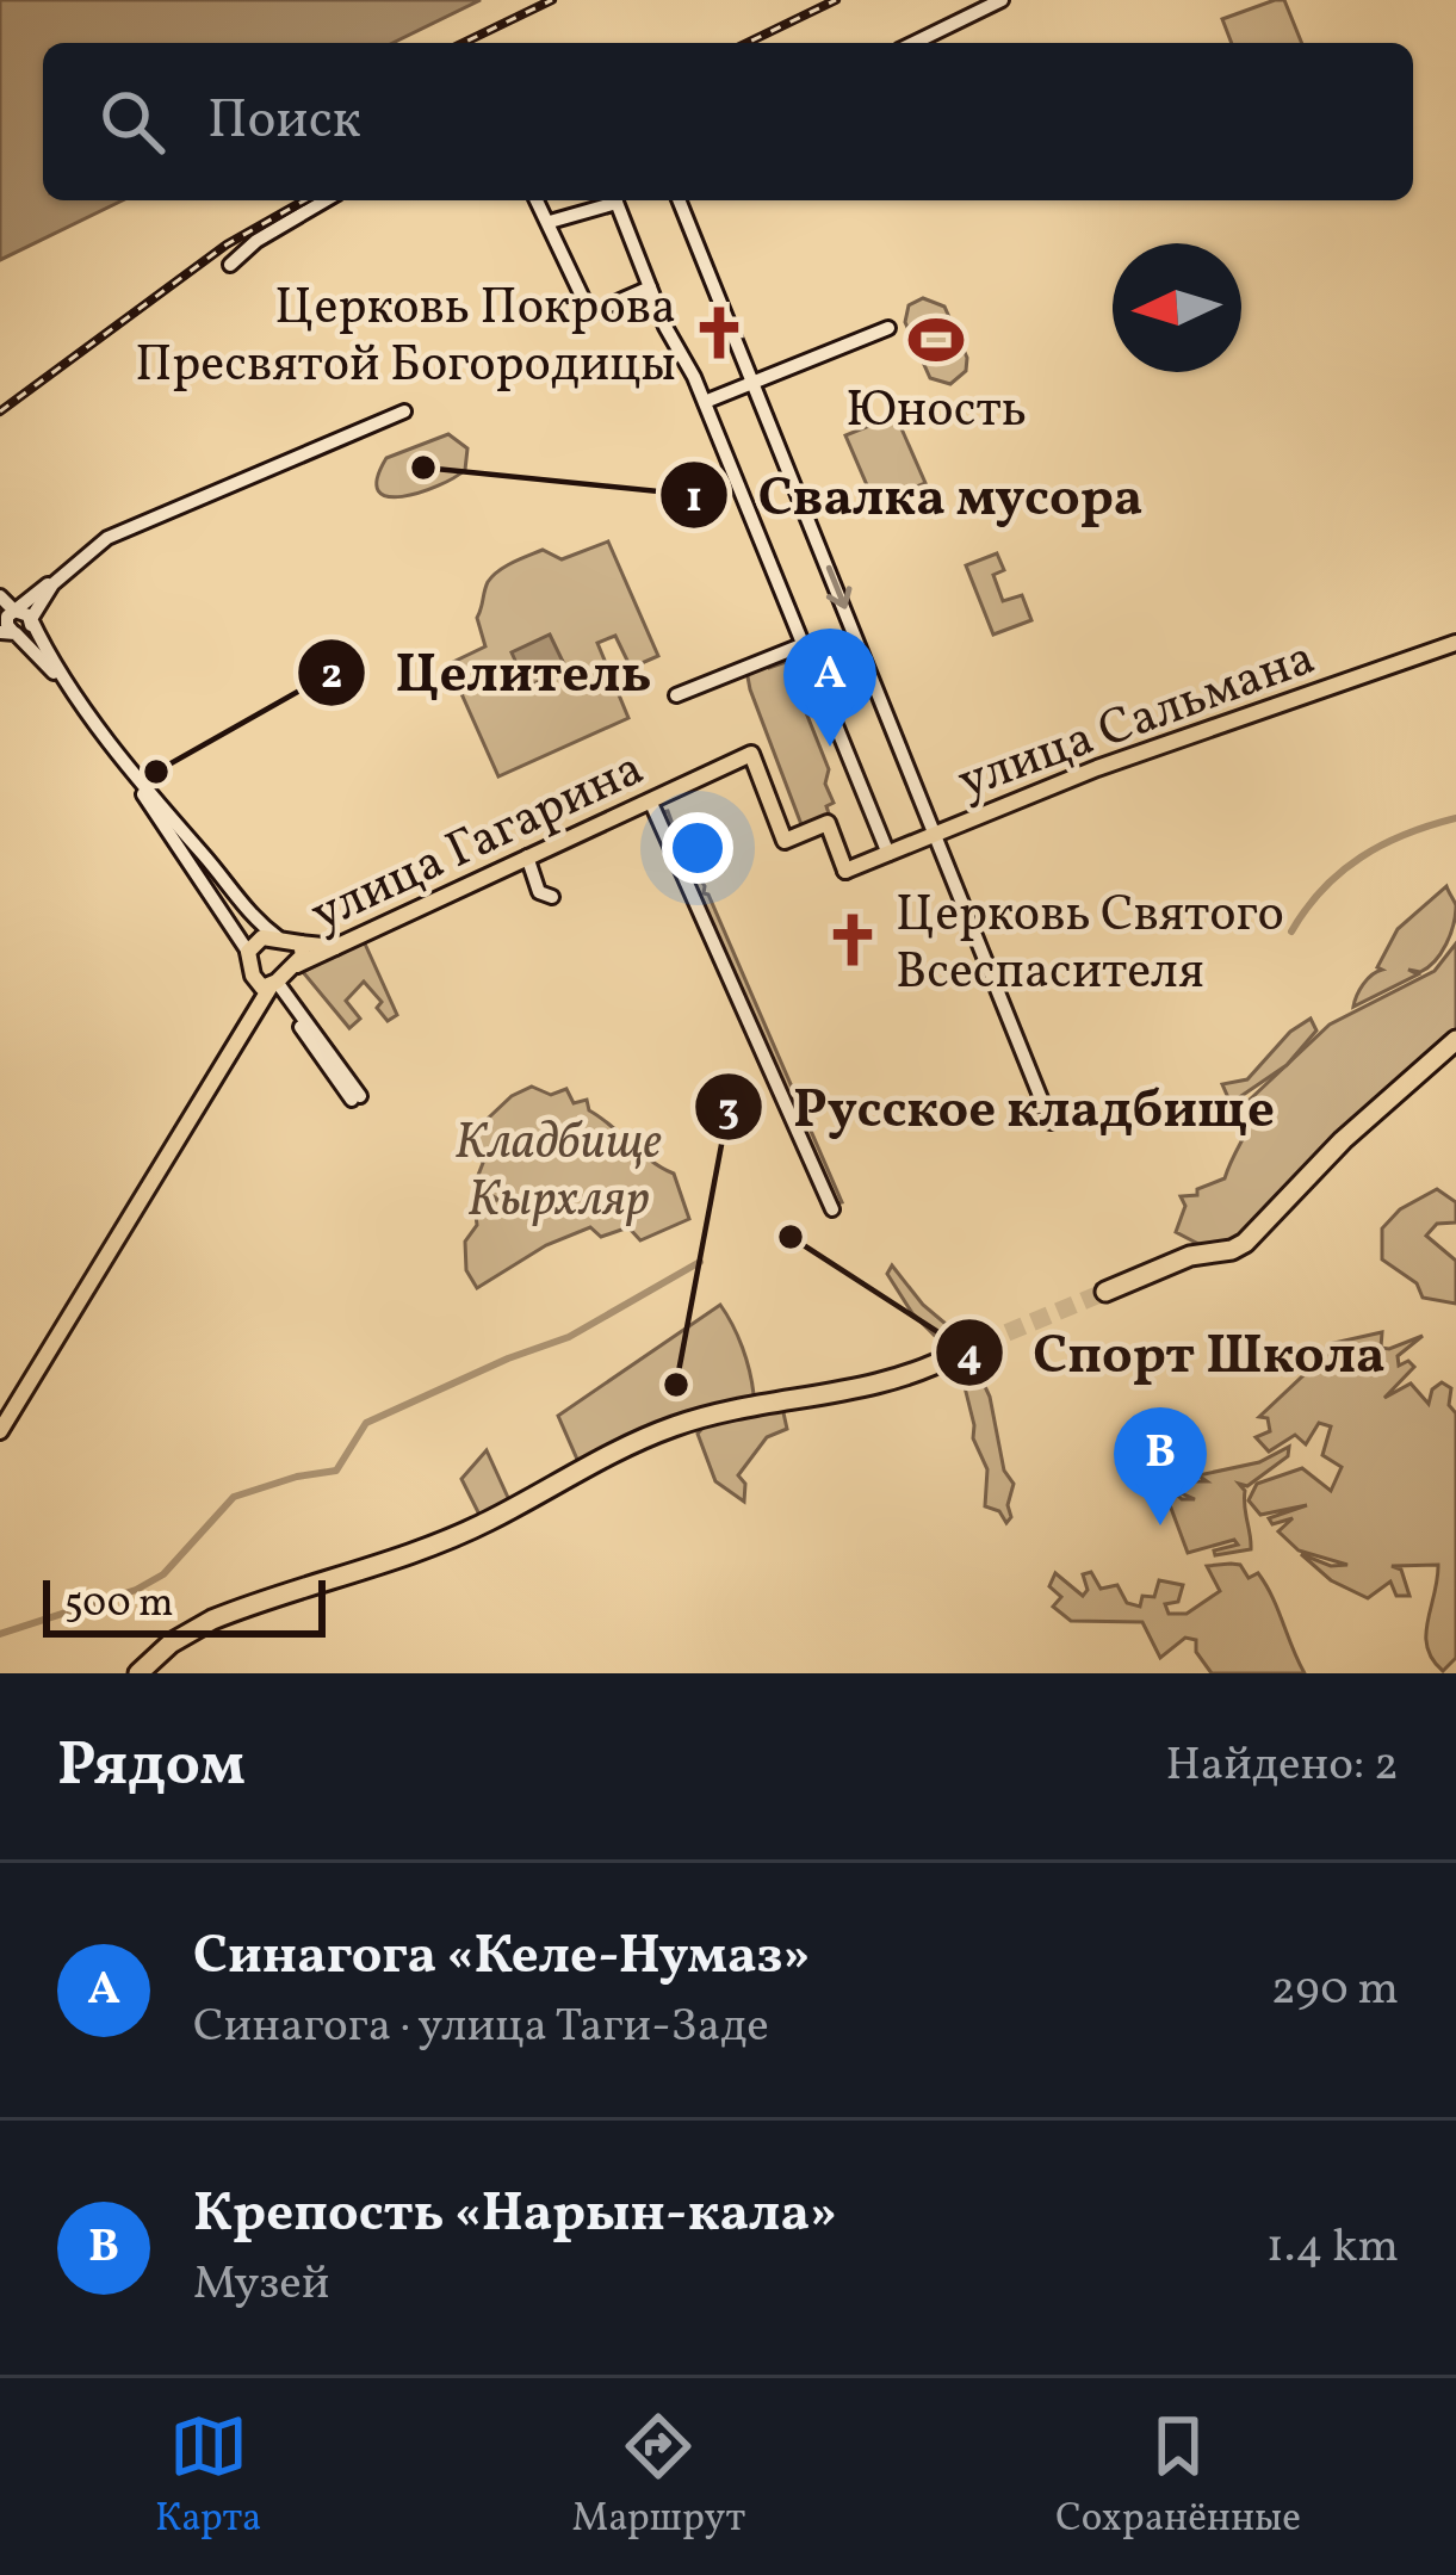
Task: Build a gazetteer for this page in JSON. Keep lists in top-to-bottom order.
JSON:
{
  "streets": {
    "main road": ["улица Сальмана", "улица Гагарина"]
  },
  "crossings": [
    ["улица Сальмана", "улица Гагарина"]
  ],
  "parks": ["Кладбище Кырхляр"],
  "places": {
    "church": ["Церковь Покрова Пресвятой Богородицы", "Церковь Святого Всеспасителя"],
    "sports": ["Юность"],
    "other": [
      "Свалка мусора",
      "Целитель",
      "Спорт Школа",
      "Русское кладбище"
    ]
  },
  "scale_bar": "500 m",
  "north": "left",
  "page": {
    "search": "Поиск",
    "pins": ["A", "B"],
    "scale": "500 m",
    "heading": ["Рядом", "Найдено: 2"],
    "list": [
      {
        "mark": "A",
        "name": "Синагога «Келе-Нумаз»",
        "note": "Синагога · улица Таги-Заде",
        "value": "290 m"
      },
      {
        "mark": "B",
        "name": "Крепость «Нарын-кала»",
        "note": "Музей",
        "value": "1.4 km"
      }
    ],
    "nav": ["Карта", "Маршрут", "Сохранённые"]
  }
}
